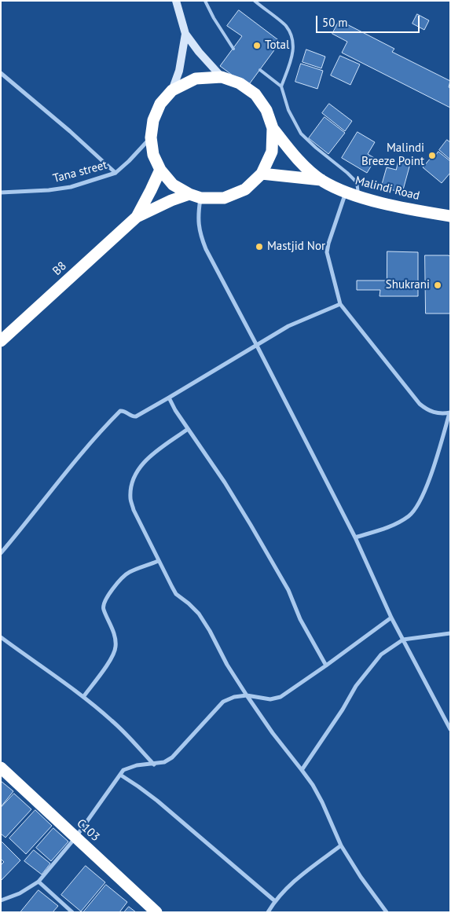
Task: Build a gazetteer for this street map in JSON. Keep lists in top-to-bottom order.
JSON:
{
  "streets": {
    "highway": ["Malindi Road", "B8", "C103"],
    "street": ["Tana street"]
  },
  "crossings": [
    ["Tana street", "Malindi Road"]
  ],
  "places": [
    "Total",
    "Malindi Breeze Point",
    "Mastjid Nor",
    "Shukrani"
  ],
  "scale_bar": "50 m"
}
